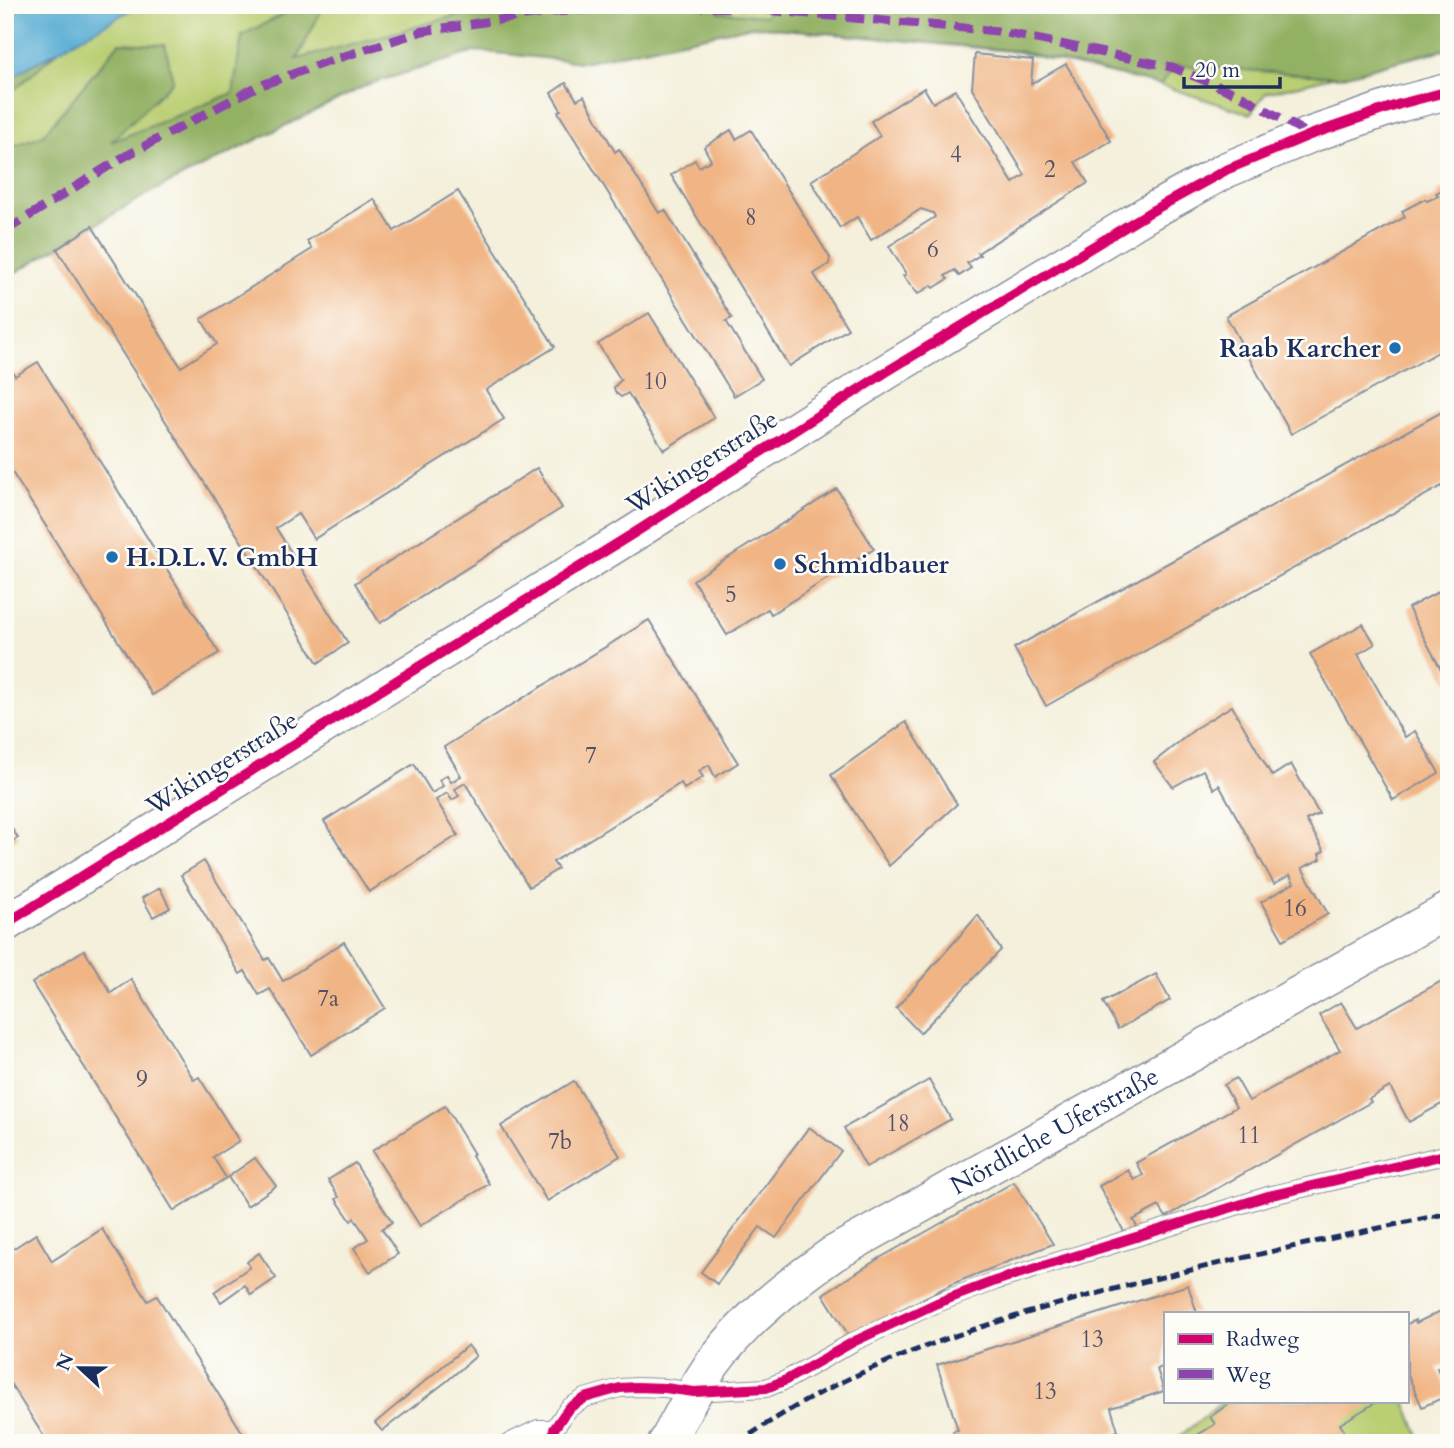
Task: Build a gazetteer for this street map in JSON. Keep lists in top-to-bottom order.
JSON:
{
  "streets": {
    "street": ["Wikingerstraße", "Nördliche Uferstraße"]
  },
  "places": ["Raab Karcher", "H.D.L.V. GmbH", "Schmidbauer"],
  "house_numbers": [
    "4",
    "2",
    "8",
    "6",
    "10",
    "5",
    "7",
    "16",
    "7a",
    "9",
    "18",
    "11",
    "7b",
    "13",
    "13"
  ],
  "legend": ["Radweg", "Weg"],
  "scale_bar": "20 m",
  "north": "left"
}
